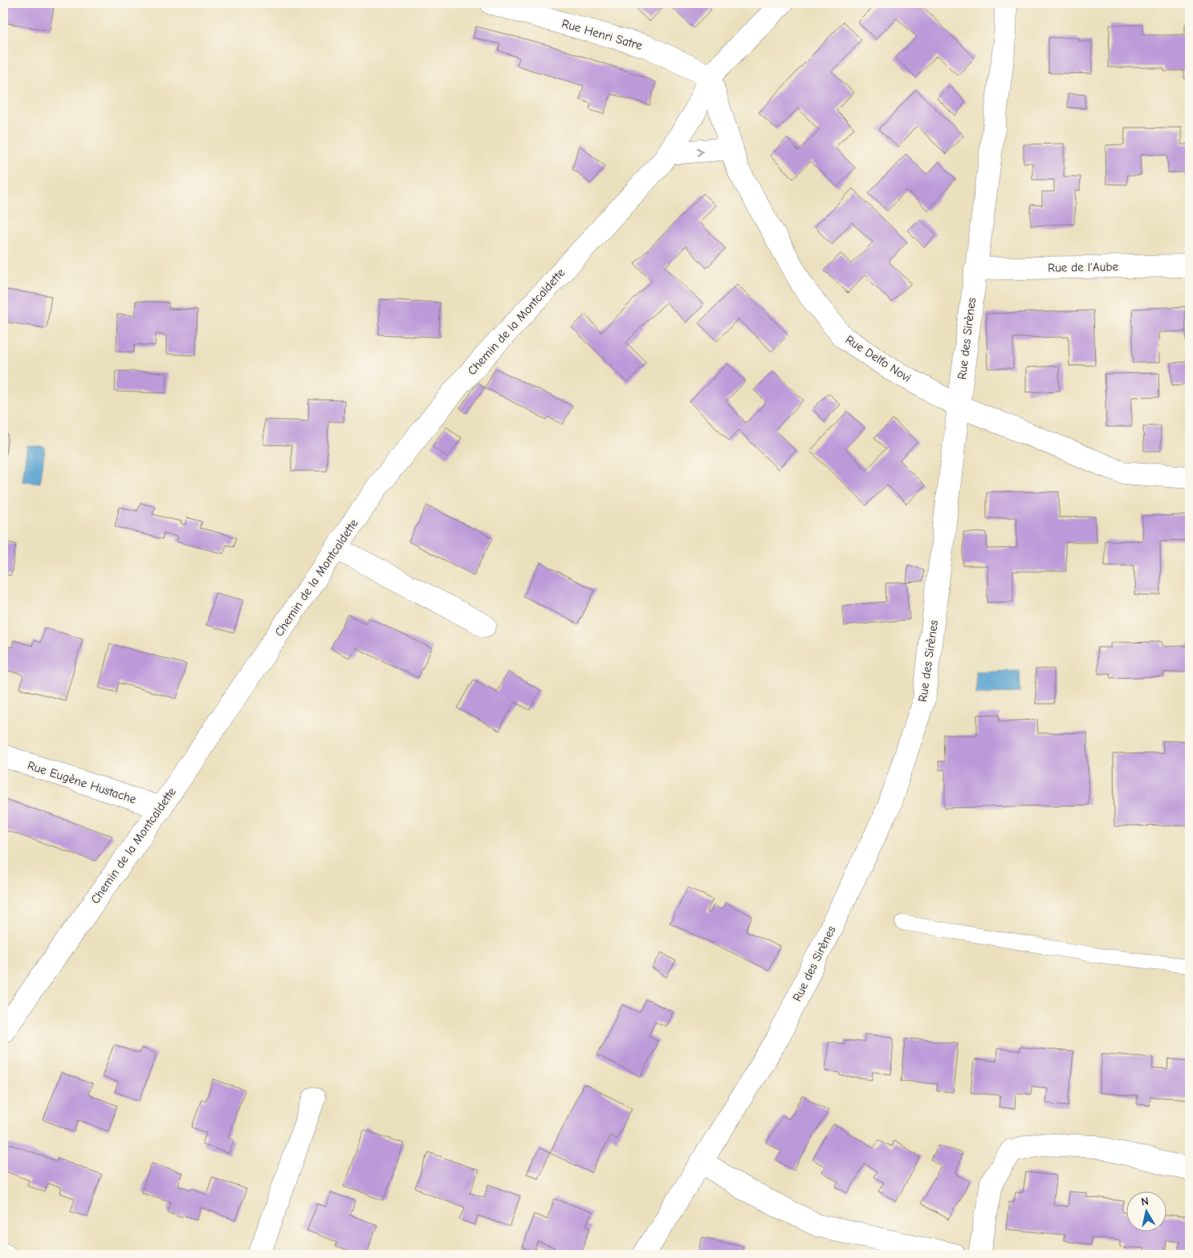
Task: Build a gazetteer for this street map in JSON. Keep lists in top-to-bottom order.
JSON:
{
  "streets": {
    "street": [
      "Rue Henri Satre",
      "Rue de l'Aube",
      "Chemin de la Montcaldette",
      "Rue des Sirènes",
      "Rue Delfo Novi",
      "Rue Eugène Hustache"
    ]
  },
  "crossings": [
    ["Rue Henri Satre", "Chemin de la Montcaldette"],
    ["Rue Henri Satre", "Rue Delfo Novi"],
    ["Rue de l'Aube", "Rue des Sirènes"],
    ["Chemin de la Montcaldette", "Rue Delfo Novi"],
    ["Chemin de la Montcaldette", "Rue Eugène Hustache"],
    ["Rue des Sirènes", "Rue Delfo Novi"]
  ],
  "north": "top"
}
